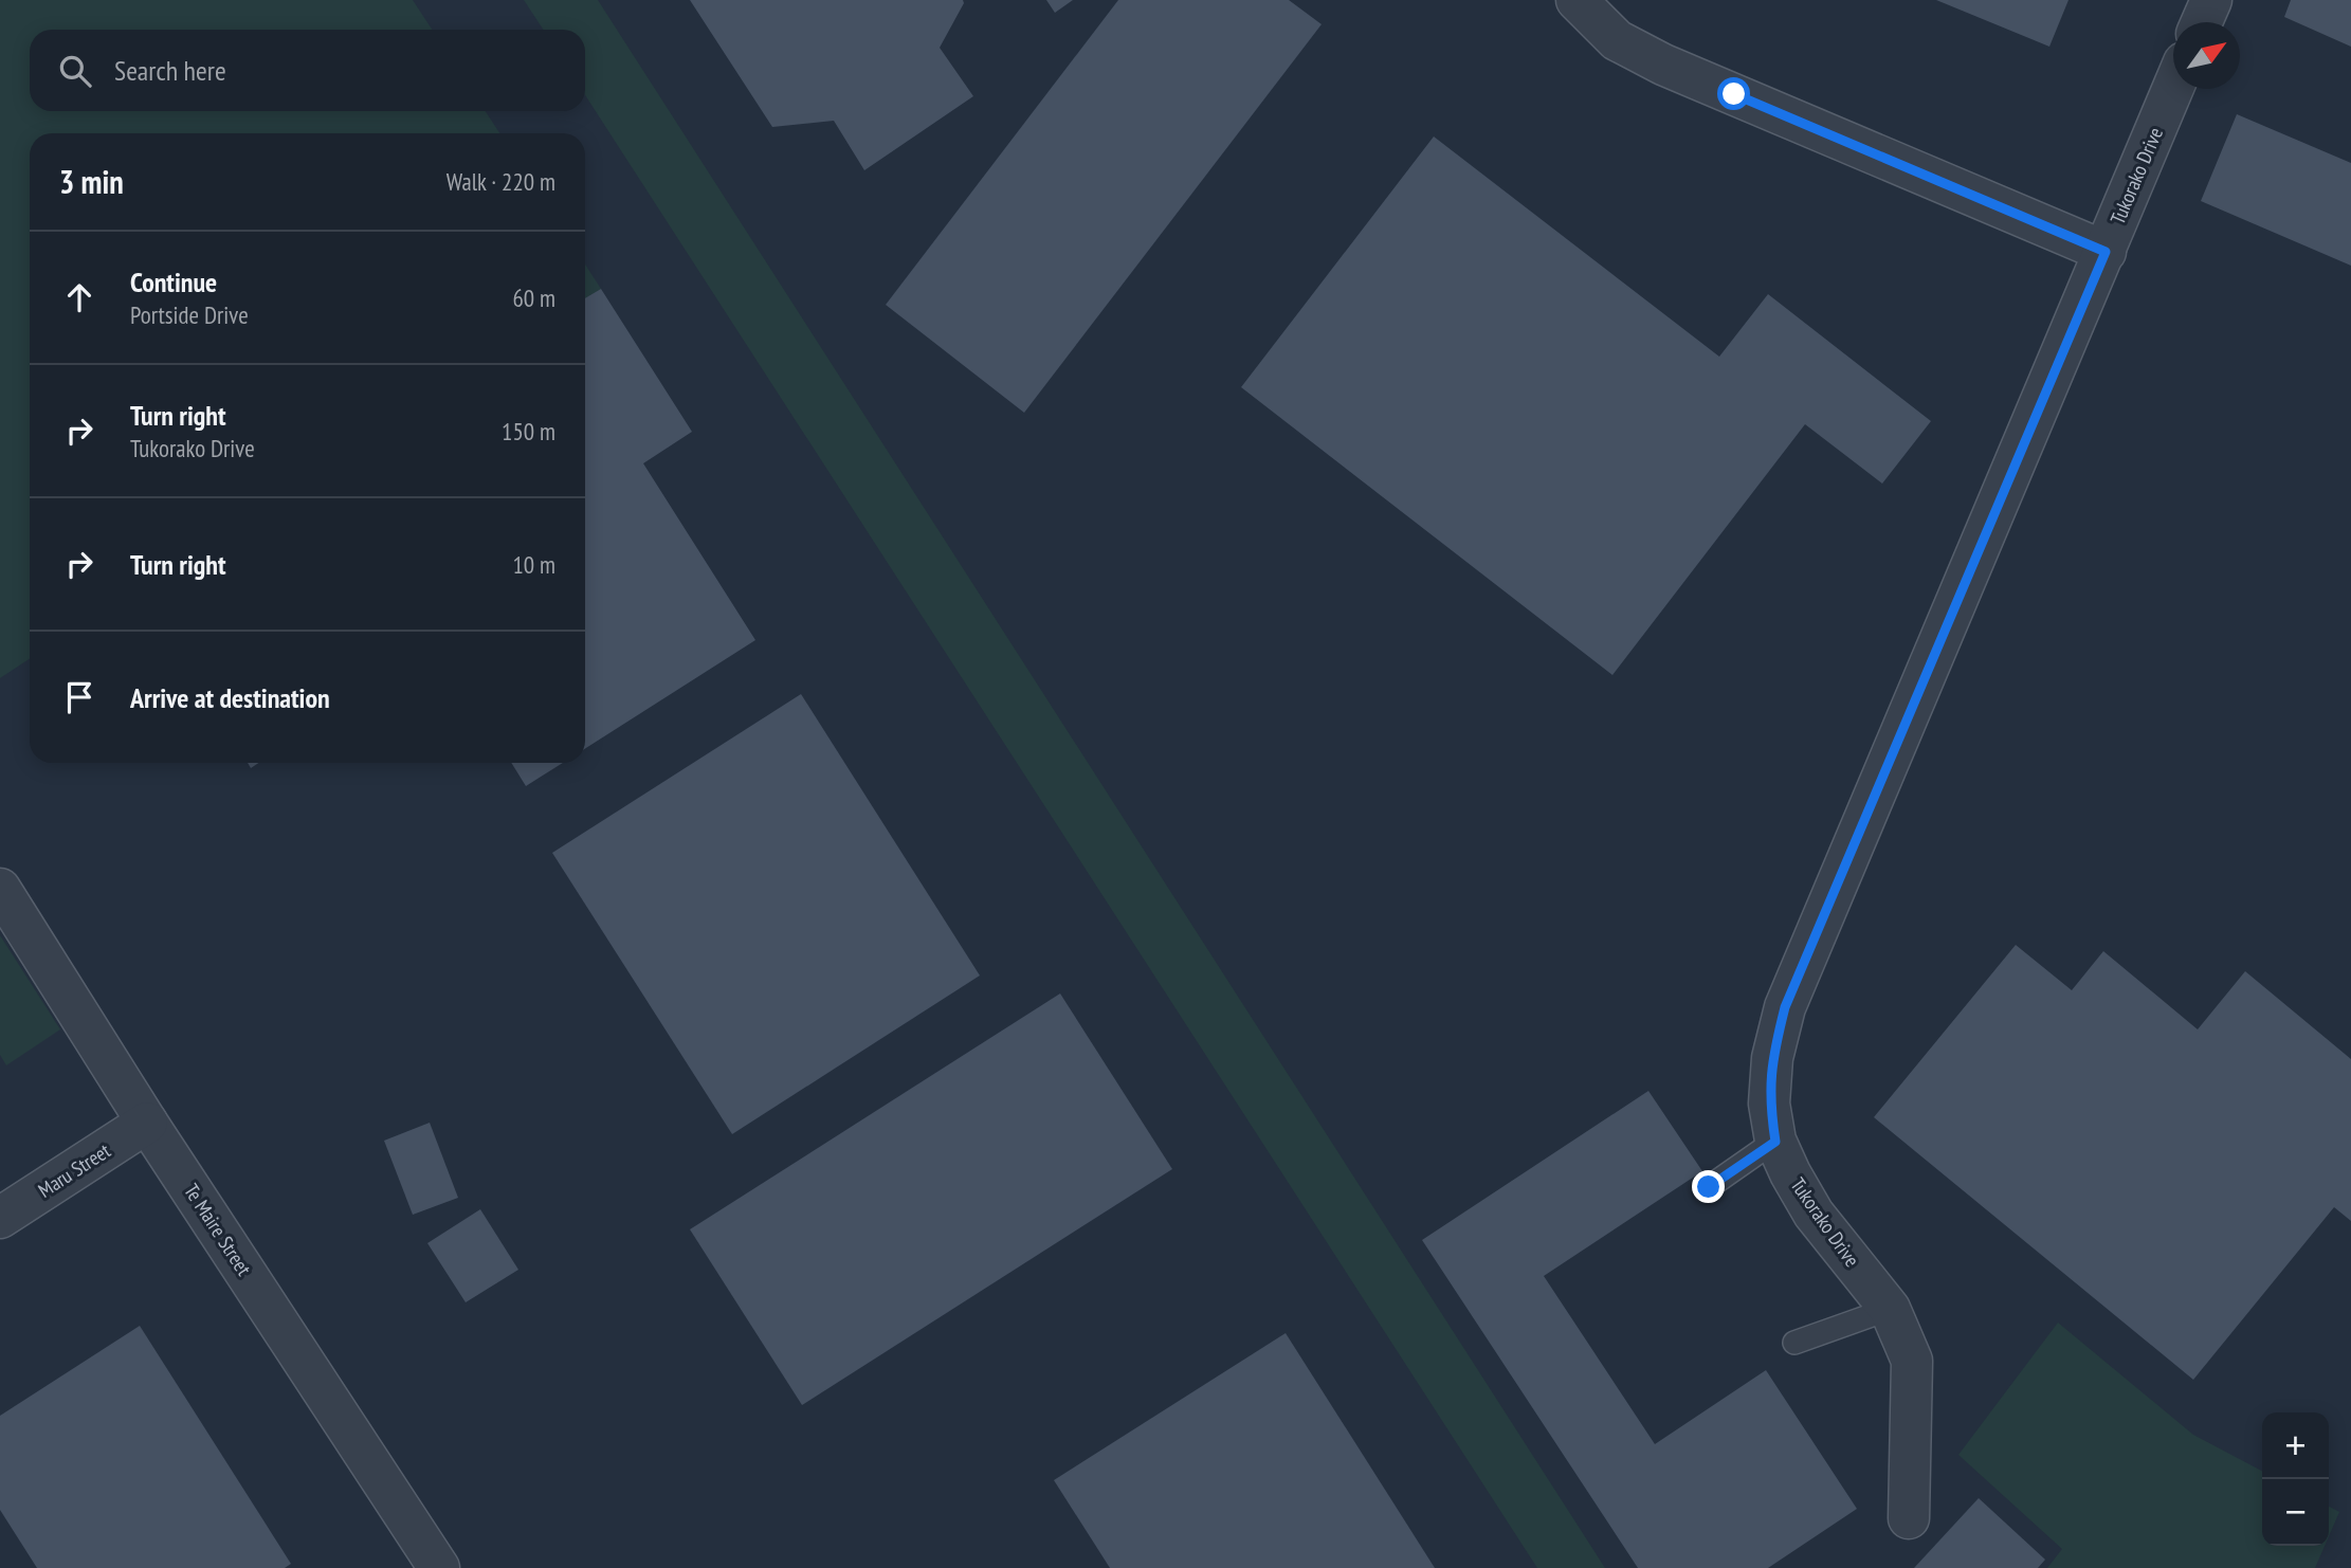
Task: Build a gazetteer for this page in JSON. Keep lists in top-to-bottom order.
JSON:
{
  "streets": {
    "street": ["Tukorako Drive", "Maru Street", "Te Maire Street"]
  },
  "crossings": [
    ["Maru Street", "Te Maire Street"]
  ],
  "north": "top right",
  "page": {
    "search": "Search here",
    "heading": ["3 min", "Walk · 220 m"],
    "list": [
      ["Continue", "Portside Drive", "60 m"],
      ["Turn right", "Tukorako Drive", "150 m"],
      ["Turn right", "10 m"],
      "Arrive at destination"
    ],
    "map_buttons": ["+", "−"]
  }
}
